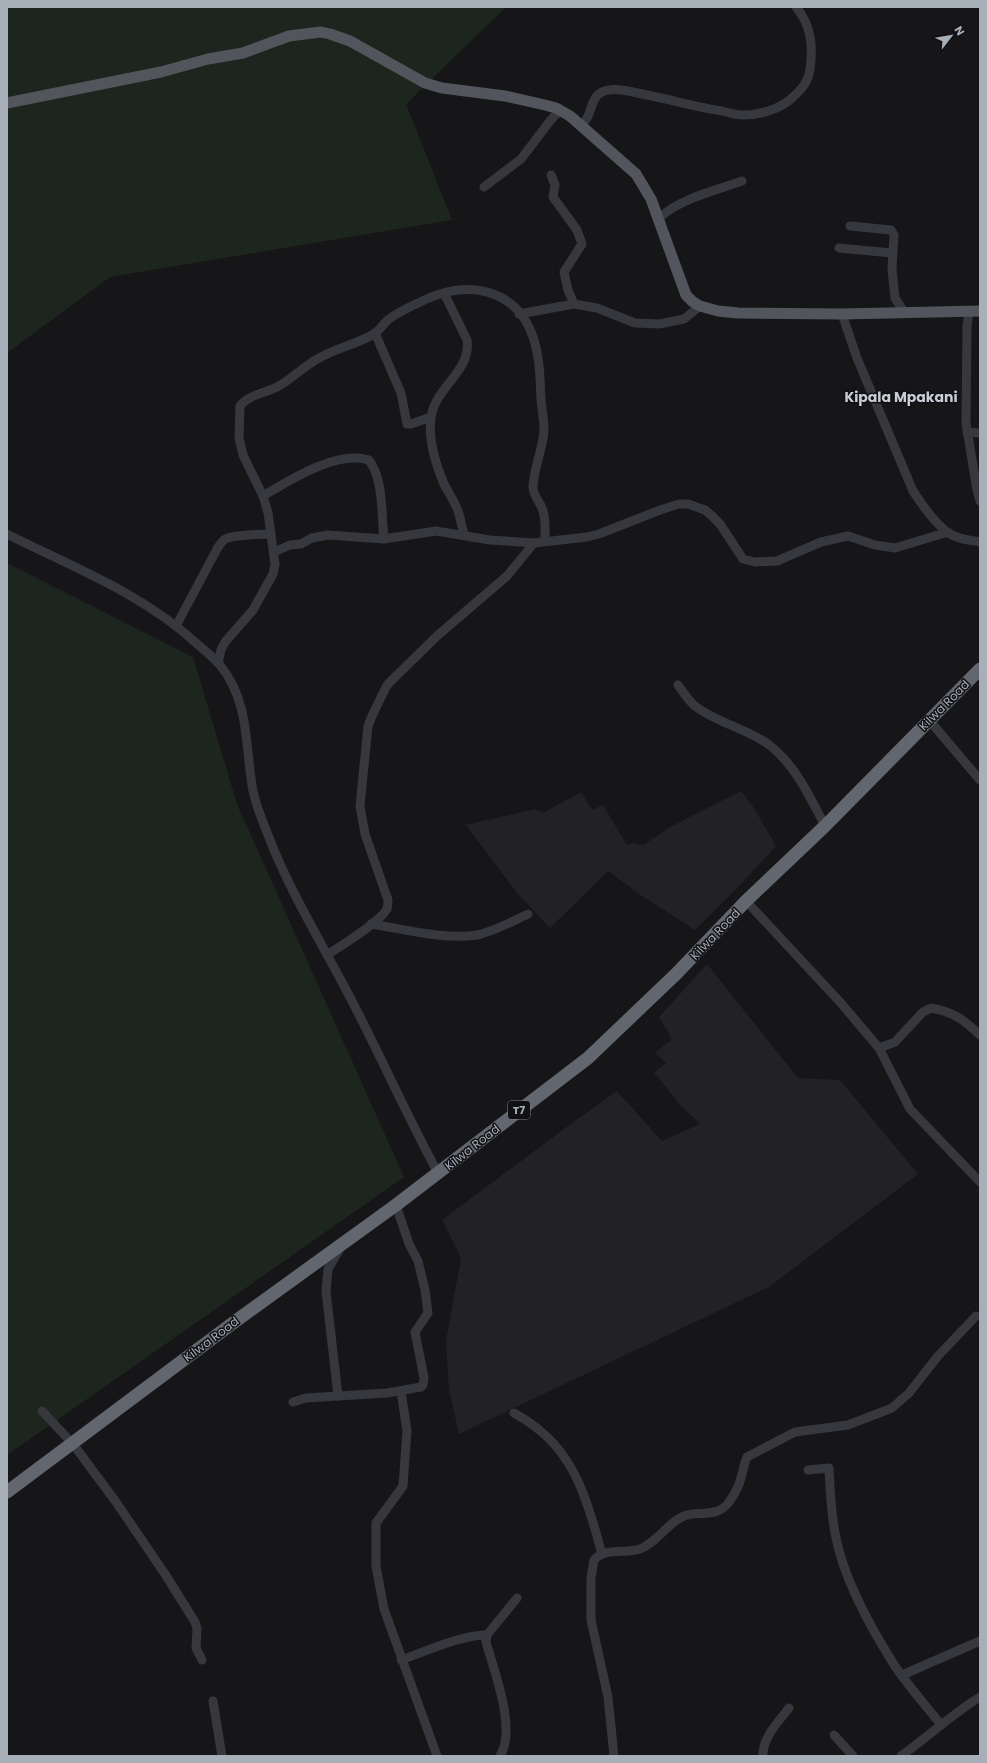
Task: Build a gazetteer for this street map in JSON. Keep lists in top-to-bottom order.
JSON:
{
  "streets": {
    "highway": ["Kilwa Road", "T7"]
  },
  "districts": ["Kipala Mpakani"],
  "north": "top right"
}
